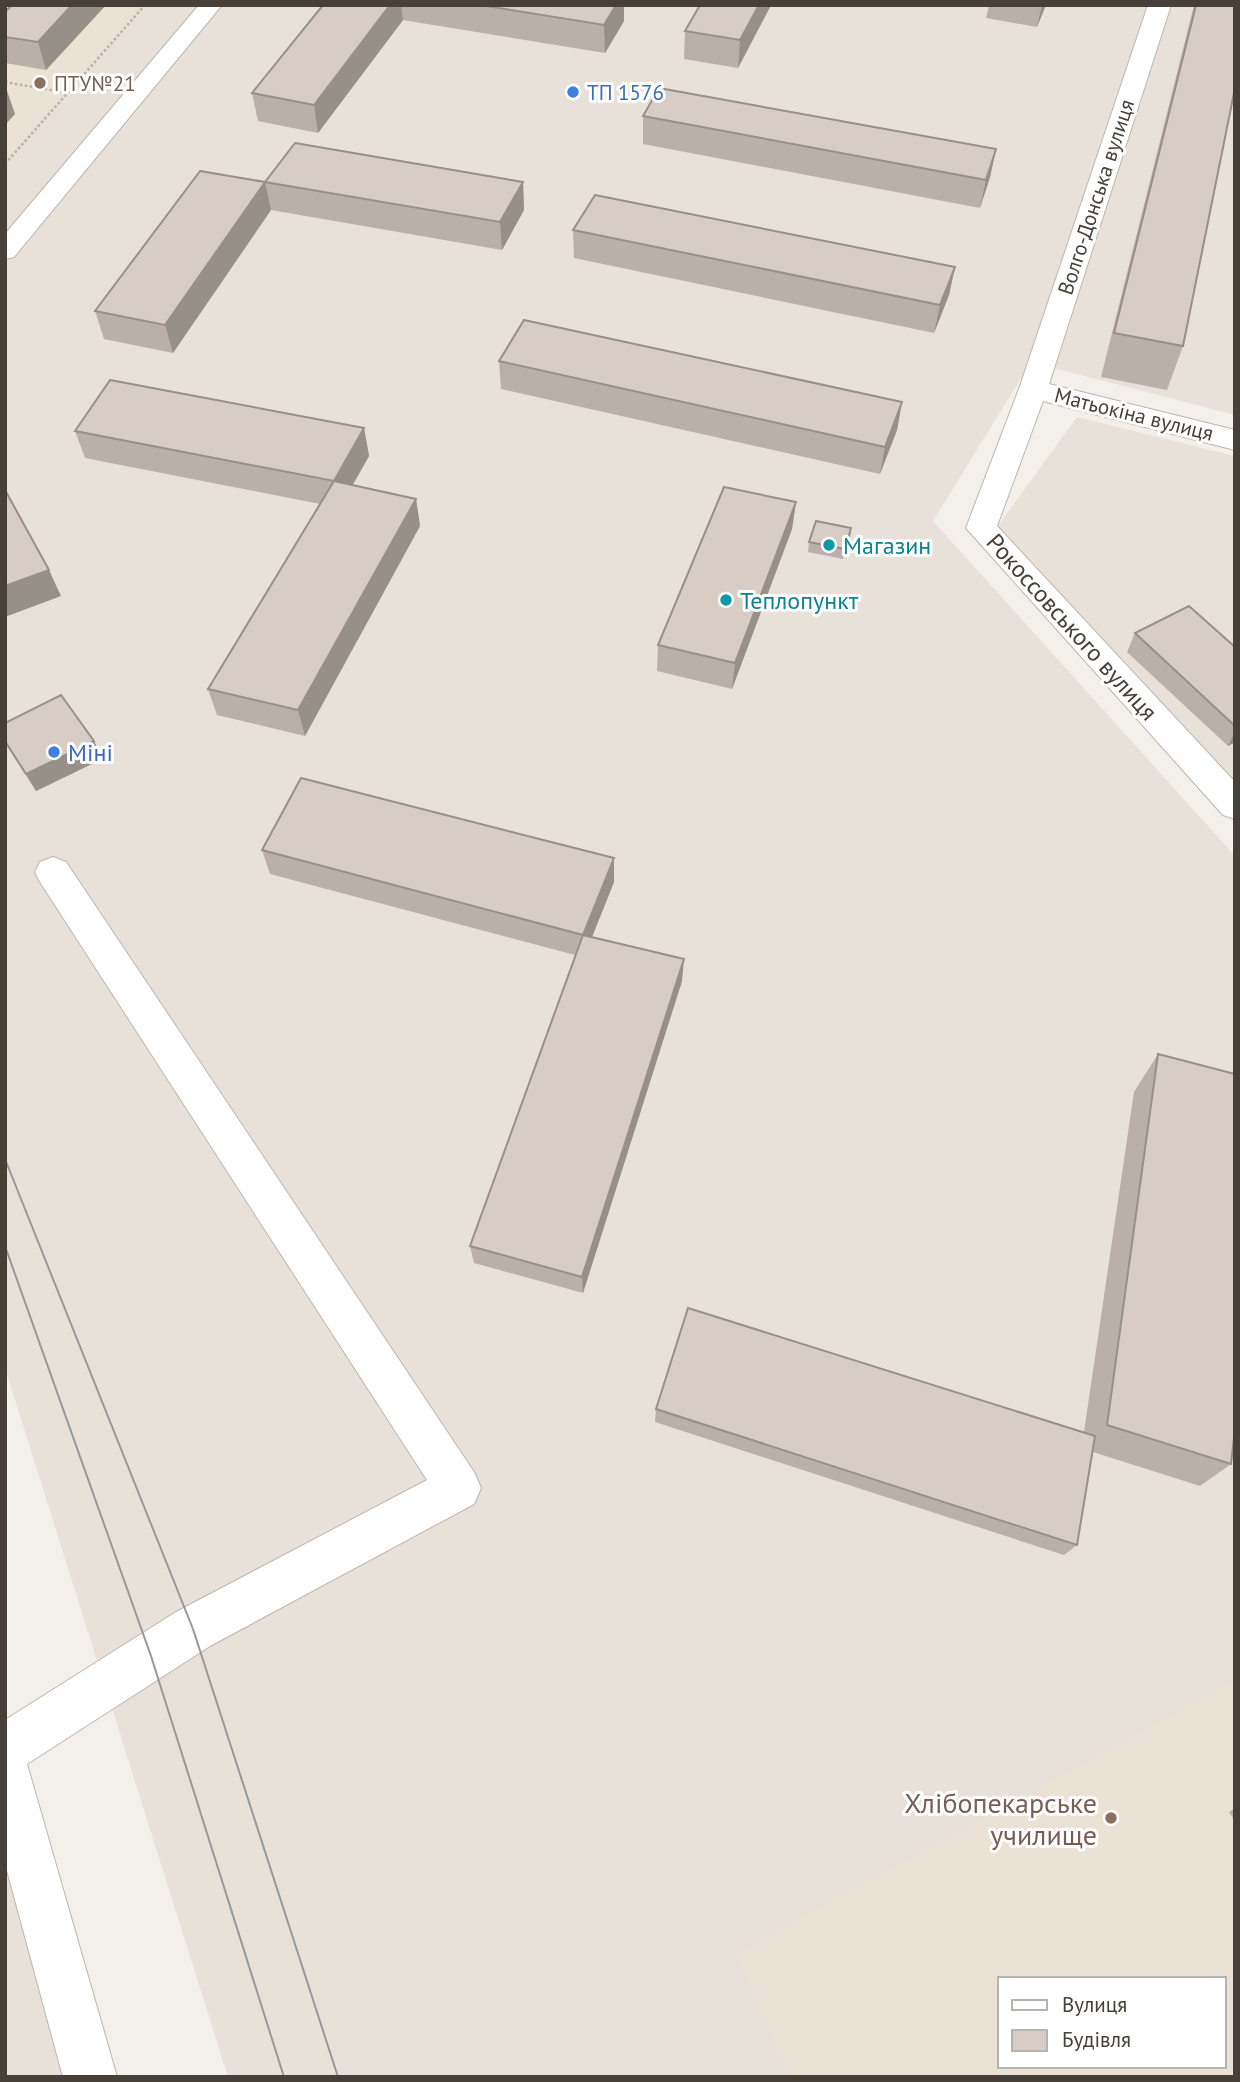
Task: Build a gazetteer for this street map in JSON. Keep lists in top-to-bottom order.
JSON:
{
  "streets": {
    "street": ["Волго-Донська вулиця", "Матьокіна вулиця", "Рокоссовського вулиця"]
  },
  "crossings": [
    ["Волго-Донська вулиця", "Матьокіна вулиця"],
    ["Волго-Донська вулиця", "Рокоссовського вулиця"],
    ["Матьокіна вулиця", "Рокоссовського вулиця"]
  ],
  "places": [
    "ПТУ№21",
    "ТП 1576",
    "Магазин",
    "Теплопункт",
    "Міні",
    "Хлібопекарське училище"
  ],
  "legend": ["Вулиця", "Будівля"]
}
